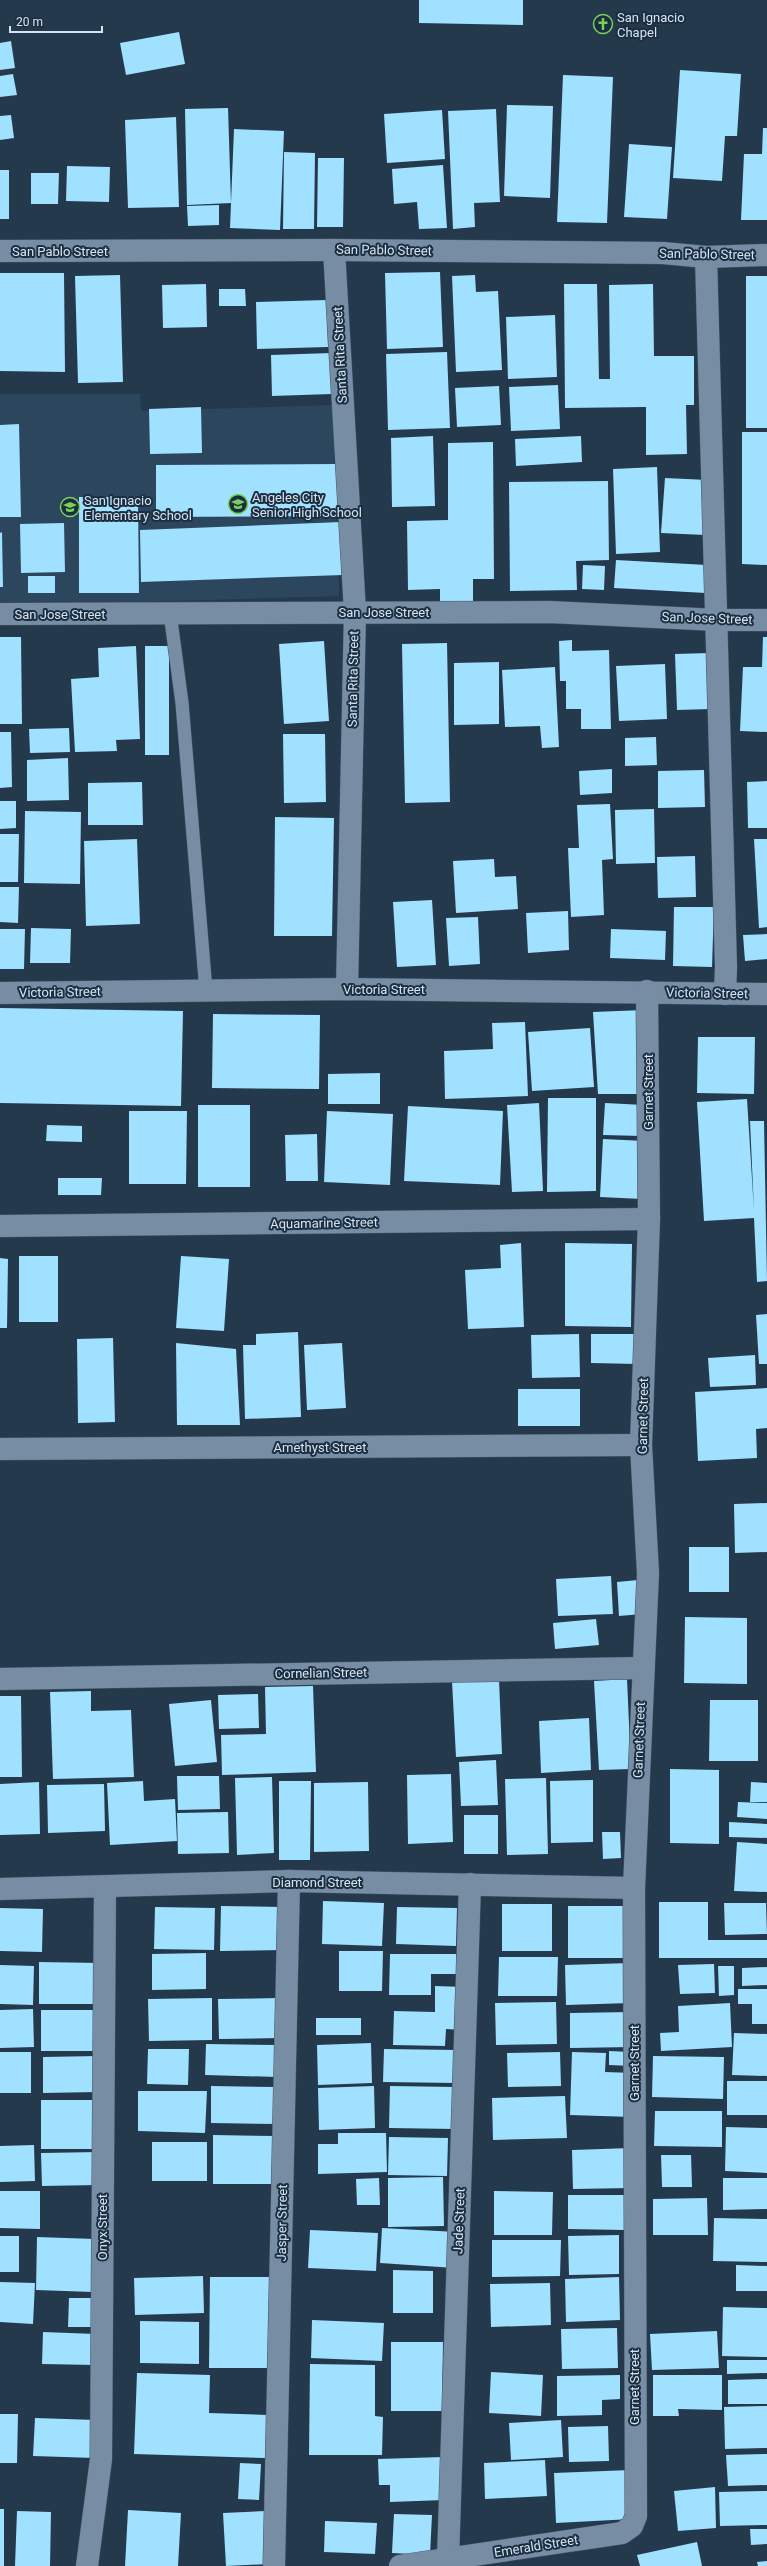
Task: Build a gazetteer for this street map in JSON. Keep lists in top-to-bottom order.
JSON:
{
  "streets": {
    "street": [
      "San Pablo Street",
      "Santa Rita Street",
      "San Jose Street",
      "Victoria Street",
      "Garnet Street",
      "Aquamarine Street",
      "Amethyst Street",
      "Cornelian Street",
      "Diamond Street",
      "Jade Street",
      "Jasper Street",
      "Onyx Street",
      "Emerald Street"
    ]
  },
  "crossings": [
    ["San Pablo Street", "Santa Rita Street"],
    ["Santa Rita Street", "San Jose Street"],
    ["Santa Rita Street", "Victoria Street"],
    ["Victoria Street", "Garnet Street"],
    ["Garnet Street", "Aquamarine Street"],
    ["Garnet Street", "Amethyst Street"],
    ["Garnet Street", "Cornelian Street"],
    ["Garnet Street", "Diamond Street"],
    ["Garnet Street", "Emerald Street"],
    ["Diamond Street", "Jade Street"],
    ["Diamond Street", "Jasper Street"],
    ["Diamond Street", "Onyx Street"],
    ["Jade Street", "Emerald Street"]
  ],
  "places": {
    "church": ["San Ignacio Chapel"],
    "school or university": ["Angeles City Senior High School", "San Ignacio Elementary School"]
  },
  "scale_bar": "20 m"
}
